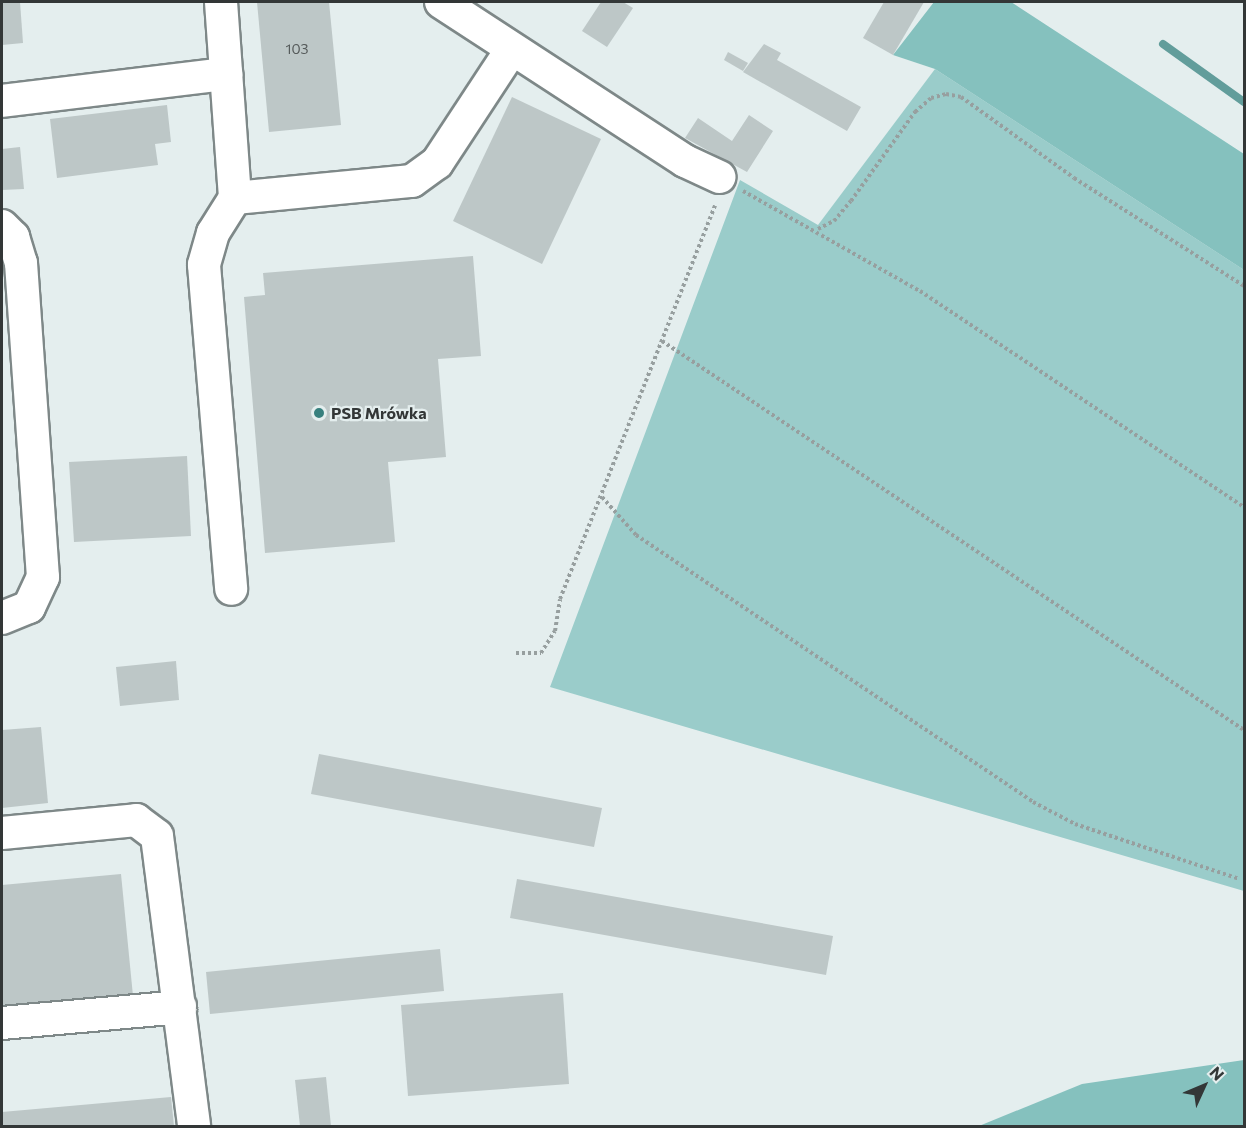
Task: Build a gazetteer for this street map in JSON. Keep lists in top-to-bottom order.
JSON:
{
  "places": ["PSB Mrówka"],
  "house_numbers": ["103"],
  "north": "top right"
}
